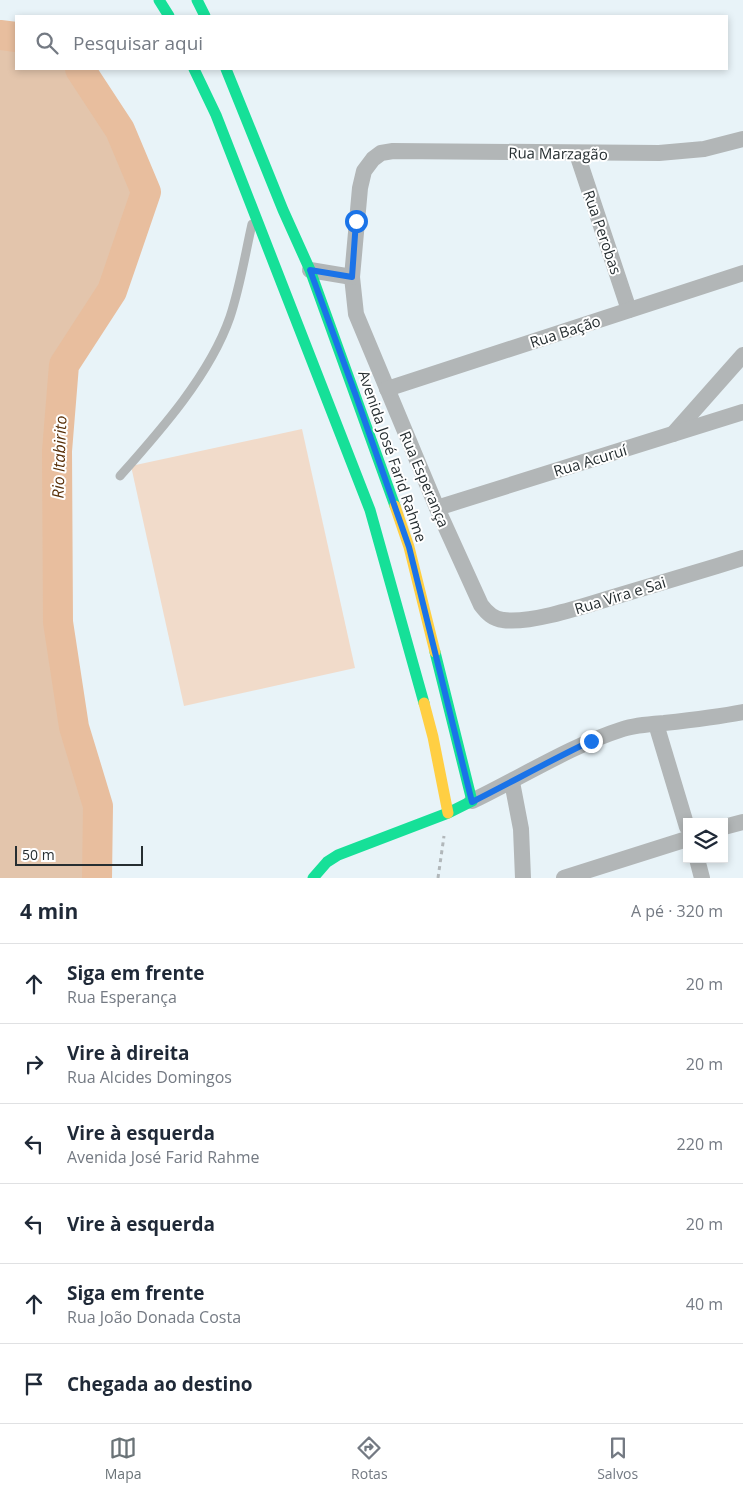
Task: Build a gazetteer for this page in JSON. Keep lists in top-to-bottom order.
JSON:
{
  "streets": {
    "street": [
      "Rua Marzagão",
      "Rua Perobas",
      "Rua Bação",
      "Avenida José Farid Rahme",
      "Rua Acuruí",
      "Rua Esperança",
      "Rua Vira e Sai"
    ]
  },
  "crossings": [
    ["Rua Marzagão", "Rua Perobas"],
    ["Rua Marzagão", "Rua Esperança"],
    ["Rua Perobas", "Rua Bação"],
    ["Rua Bação", "Rua Esperança"],
    ["Rua Acuruí", "Rua Esperança"],
    ["Rua Esperança", "Rua Vira e Sai"]
  ],
  "water": ["Rio Itabirito"],
  "scale_bar": "50 m",
  "page": {
    "search": "Pesquisar aqui",
    "scale": "50 m",
    "heading": ["4 min", "A pé · 320 m"],
    "list": [
      ["Siga em frente", "Rua Esperança", "20 m"],
      ["Vire à direita", "Rua Alcides Domingos", "20 m"],
      ["Vire à esquerda", "Avenida José Farid Rahme", "220 m"],
      ["Vire à esquerda", "20 m"],
      ["Siga em frente", "Rua João Donada Costa", "40 m"],
      "Chegada ao destino"
    ],
    "nav": ["Mapa", "Rotas", "Salvos"]
  }
}
